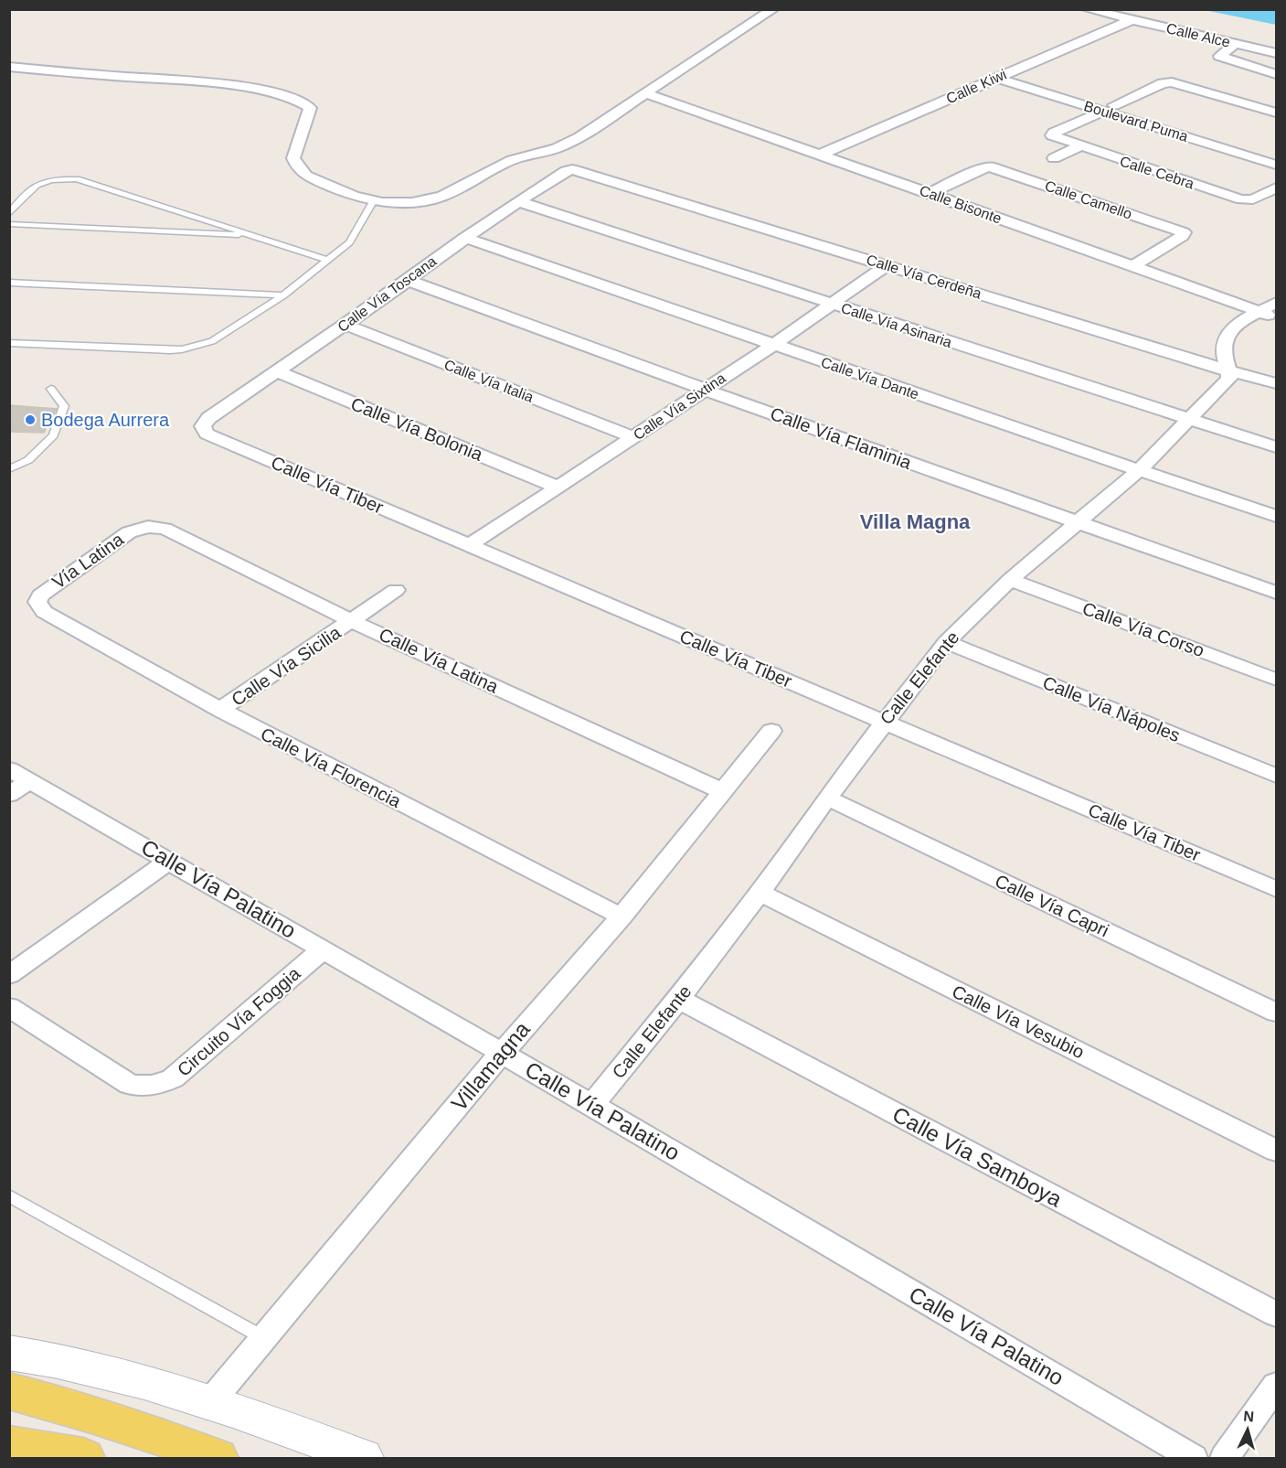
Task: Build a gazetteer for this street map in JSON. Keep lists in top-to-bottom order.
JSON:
{
  "streets": {
    "street": [
      "Calle Alce",
      "Calle Kiwi",
      "Boulevard Puma",
      "Calle Cebra",
      "Calle Camello",
      "Calle Bisonte",
      "Calle Vía Cerdeña",
      "Calle Vía Toscana",
      "Calle Vía Asinaria",
      "Calle Vía Dante",
      "Calle Vía Italia",
      "Calle Vía Sixtina",
      "Calle Vía Bolonia",
      "Calle Vía Flaminia",
      "Calle Vía Tiber",
      "Vía Latina",
      "Calle Vía Corso",
      "Calle Vía Latina",
      "Calle Vía Sicilia",
      "Calle Elefante",
      "Calle Vía Nápoles",
      "Calle Vía Florencia",
      "Calle Vía Palatino",
      "Calle Vía Capri",
      "Circuito Vía Foggia",
      "Calle Vía Vesubio",
      "Villamagna",
      "Calle Vía Samboya"
    ]
  },
  "crossings": [
    ["Calle Alce", "Calle Kiwi"],
    ["Calle Kiwi", "Boulevard Puma"],
    ["Calle Kiwi", "Calle Bisonte"],
    ["Boulevard Puma", "Calle Cebra"],
    ["Calle Camello", "Calle Bisonte"],
    ["Calle Vía Cerdeña", "Calle Vía Toscana"],
    ["Calle Vía Cerdeña", "Calle Vía Sixtina"],
    ["Calle Vía Cerdeña", "Calle Elefante"],
    ["Calle Vía Toscana", "Calle Vía Asinaria"],
    ["Calle Vía Toscana", "Calle Vía Dante"],
    ["Calle Vía Toscana", "Calle Vía Italia"],
    ["Calle Vía Toscana", "Calle Vía Bolonia"],
    ["Calle Vía Toscana", "Calle Vía Flaminia"],
    ["Calle Vía Toscana", "Calle Vía Tiber"],
    ["Calle Vía Asinaria", "Calle Vía Sixtina"],
    ["Calle Vía Asinaria", "Calle Elefante"],
    ["Calle Vía Dante", "Calle Vía Sixtina"],
    ["Calle Vía Dante", "Calle Elefante"],
    ["Calle Vía Italia", "Calle Vía Sixtina"],
    ["Calle Vía Sixtina", "Calle Vía Bolonia"],
    ["Calle Vía Sixtina", "Calle Vía Flaminia"],
    ["Calle Vía Sixtina", "Calle Vía Tiber"],
    ["Calle Vía Flaminia", "Calle Elefante"],
    ["Calle Vía Tiber", "Calle Elefante"],
    ["Vía Latina", "Calle Vía Latina"],
    ["Vía Latina", "Calle Vía Florencia"],
    ["Calle Vía Corso", "Calle Elefante"],
    ["Calle Vía Latina", "Calle Vía Sicilia"],
    ["Calle Vía Latina", "Villamagna"],
    ["Calle Vía Sicilia", "Calle Vía Florencia"],
    ["Calle Elefante", "Calle Vía Nápoles"],
    ["Calle Elefante", "Calle Vía Palatino"],
    ["Calle Elefante", "Calle Vía Capri"],
    ["Calle Elefante", "Calle Vía Vesubio"],
    ["Calle Elefante", "Calle Vía Samboya"],
    ["Calle Vía Florencia", "Villamagna"],
    ["Calle Vía Palatino", "Circuito Vía Foggia"],
    ["Calle Vía Palatino", "Villamagna"]
  ],
  "districts": ["Villa Magna"],
  "places": ["Bodega Aurrera"],
  "north": "top"
}
